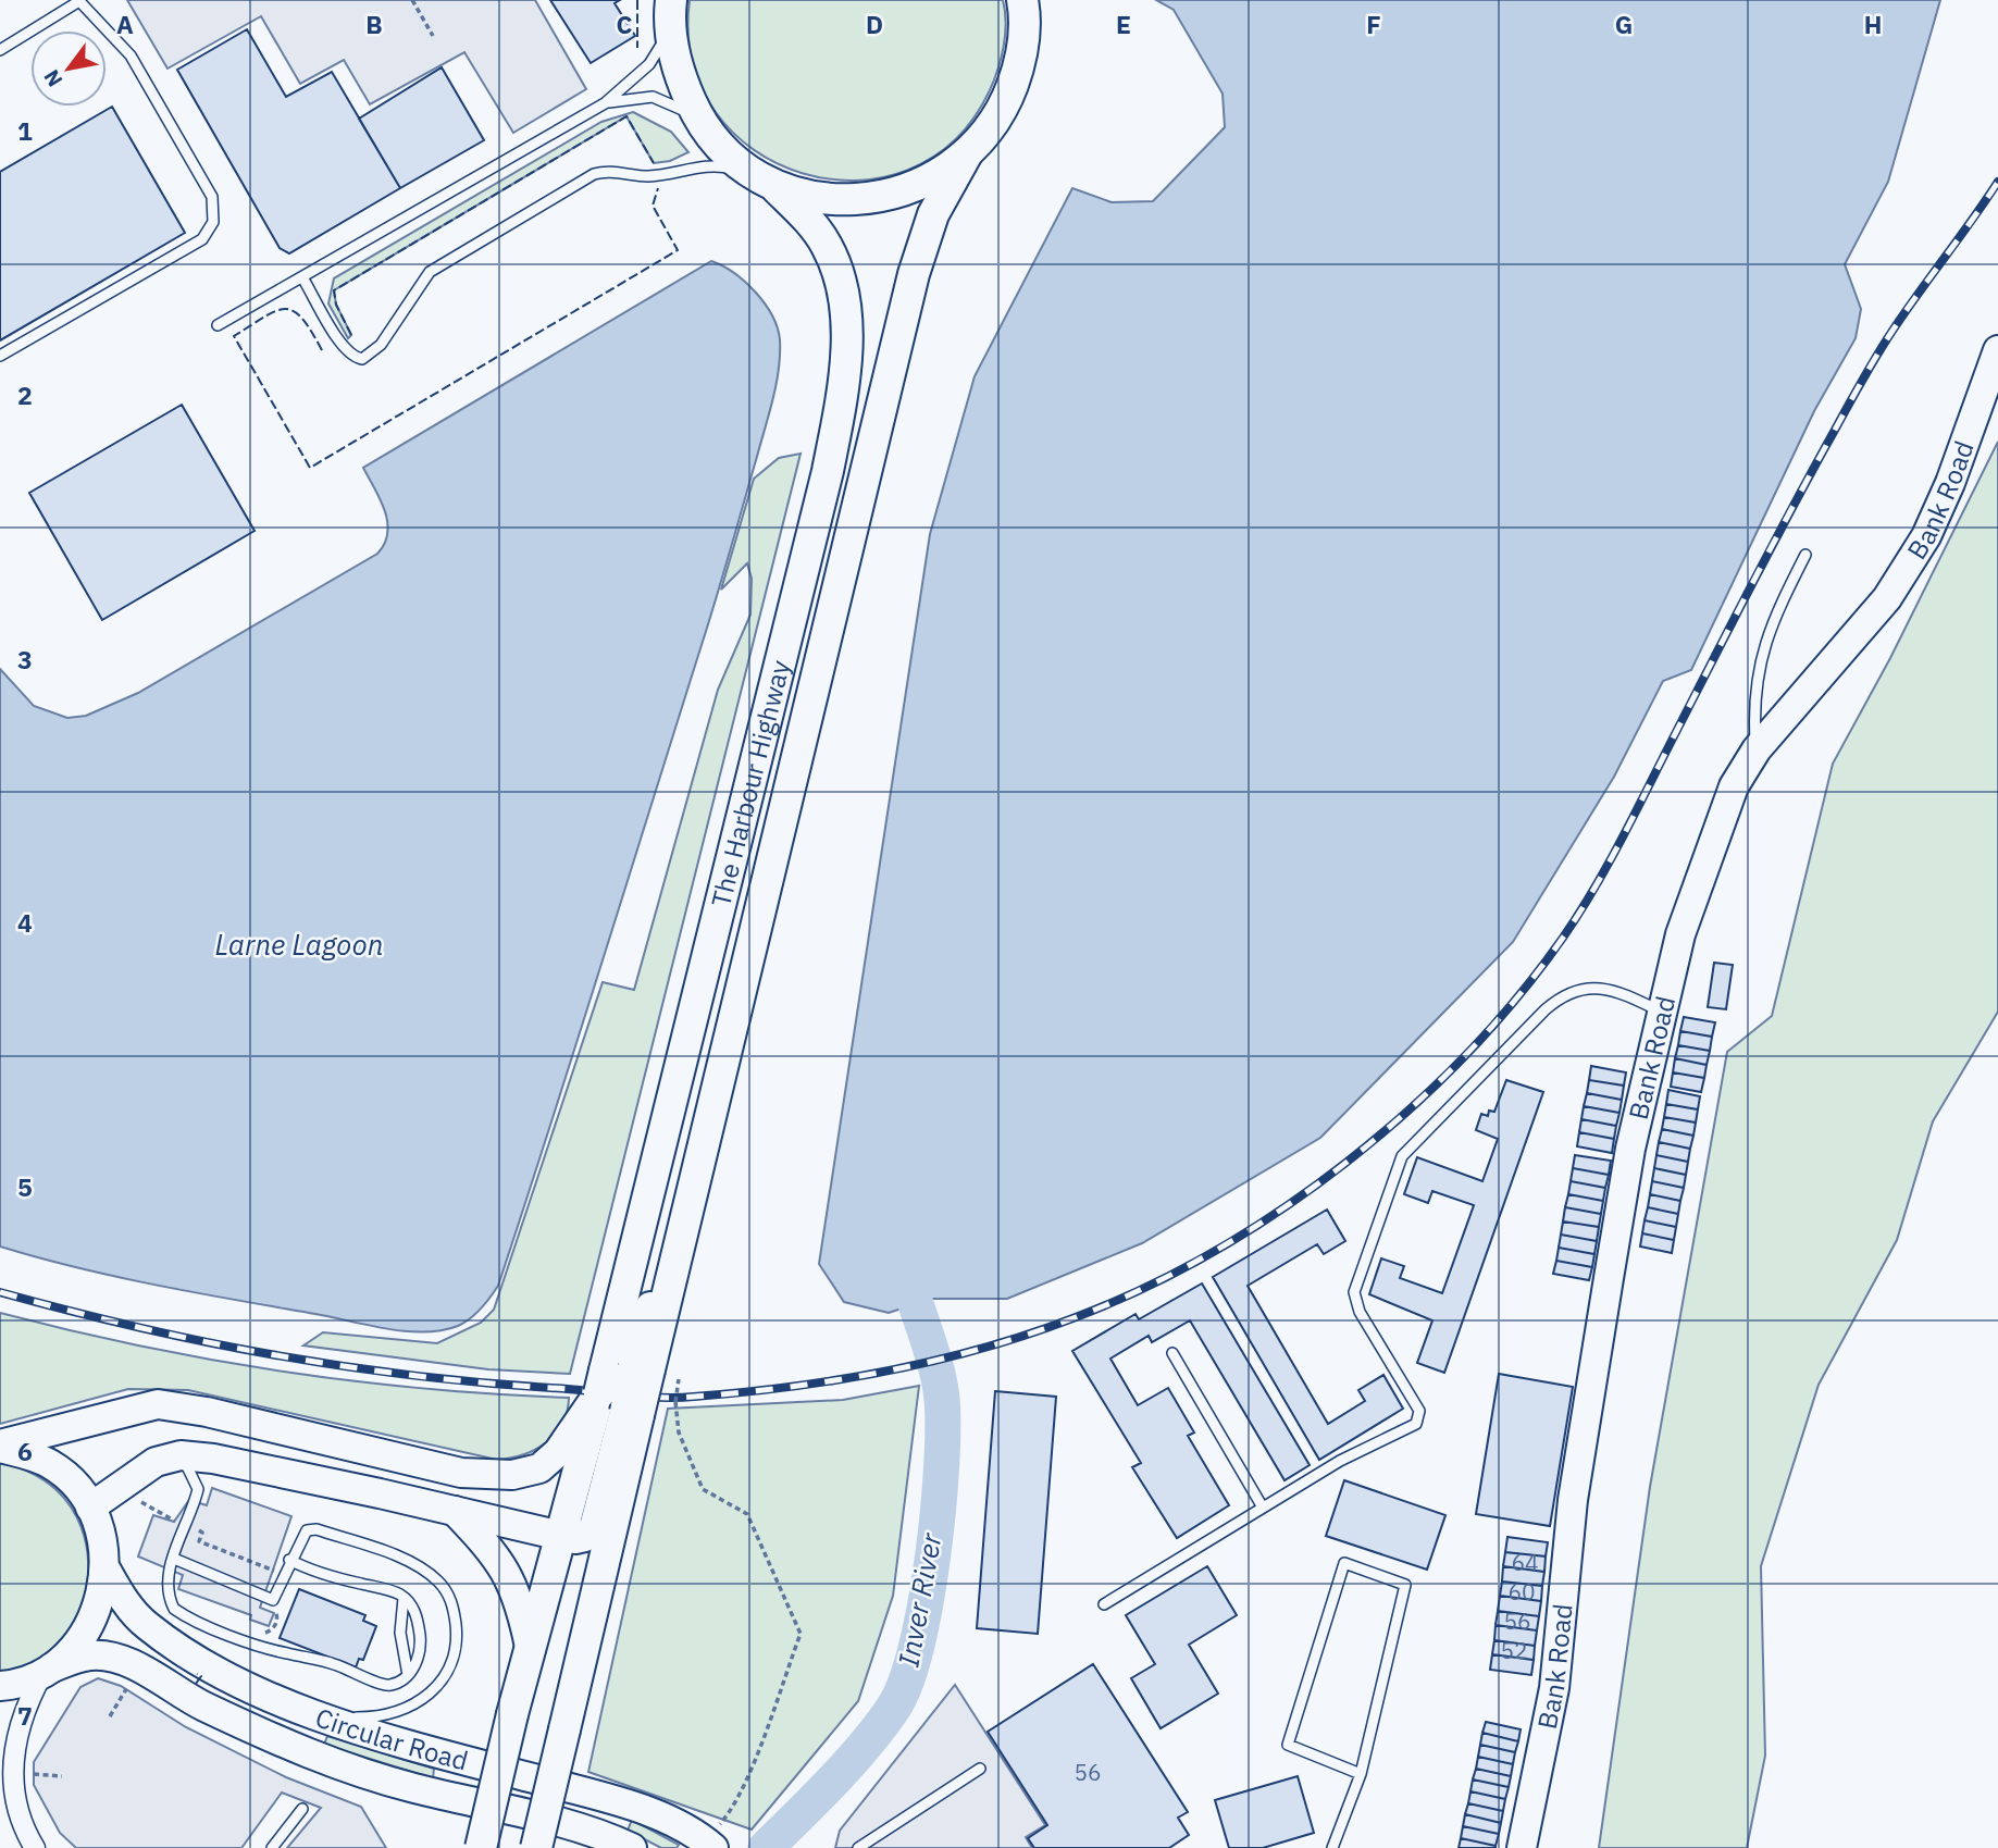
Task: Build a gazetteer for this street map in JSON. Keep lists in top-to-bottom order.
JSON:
{
  "streets": {
    "highway": ["The Harbour Highway"],
    "main road": ["Bank Road", "Circular Road"]
  },
  "water": ["Larne Lagoon", "Inver River"],
  "house_numbers": [
    "64",
    "60",
    "56",
    "52",
    "56"
  ],
  "north": "bottom left",
  "grid": {
    "columns": [
      "A",
      "B",
      "C",
      "D",
      "E",
      "F",
      "G",
      "H"
    ],
    "rows": [
      "1",
      "2",
      "3",
      "4",
      "5",
      "6",
      "7"
    ]
  }
}
